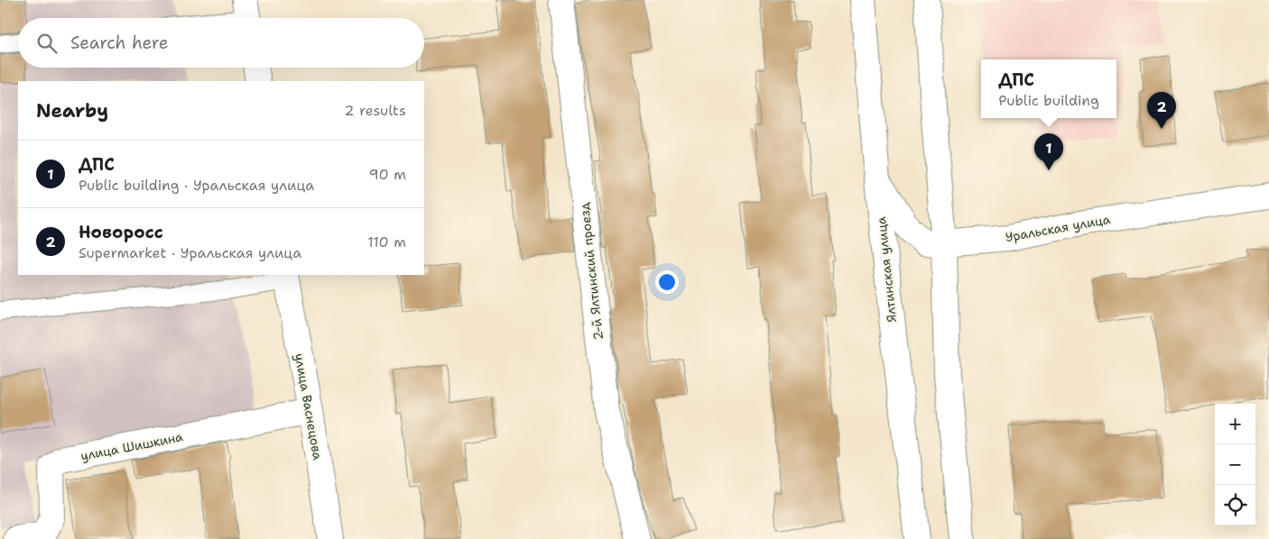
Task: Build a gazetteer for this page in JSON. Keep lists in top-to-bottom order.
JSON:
{
  "streets": {
    "main road": [
      "Уральская улица",
      "Ялтинская улица",
      "2-й Ялтинский проезд",
      "улица Васнецова",
      "улица Шишкина"
    ]
  },
  "crossings": [
    ["Уральская улица", "Ялтинская улица"],
    ["улица Васнецова", "улица Шишкина"]
  ],
  "page": {
    "search": "Search here",
    "popup": ["ДПС", "Public building"],
    "heading": ["Nearby", "2 results"],
    "pins": ["2", "1"],
    "list": [
      {
        "mark": "1",
        "name": "ДПС",
        "note": "Public building · Уральская улица",
        "value": "90 m"
      },
      {
        "mark": "2",
        "name": "Новоросс",
        "note": "Supermarket · Уральская улица",
        "value": "110 m"
      }
    ],
    "map_buttons": ["+", "−"]
  }
}
